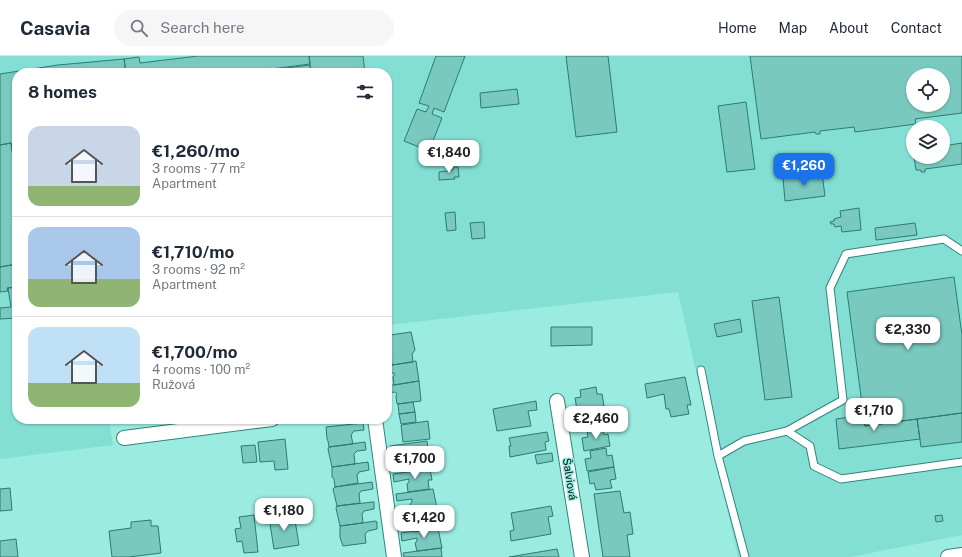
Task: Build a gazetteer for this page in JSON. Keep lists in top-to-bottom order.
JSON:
{
  "streets": {
    "street": ["Šalviová"]
  },
  "page": {
    "header": "Casavia",
    "search": "Search here",
    "nav": [
      "Home",
      "Map",
      "About",
      "Contact"
    ],
    "heading": "8 homes",
    "list": [
      {
        "name": "€1,260/mo",
        "note": "3 rooms · 77 m² · Apartment"
      },
      {
        "name": "€1,710/mo",
        "note": "3 rooms · 92 m² · Apartment"
      },
      {
        "name": "€1,700/mo",
        "note": "4 rooms · 100 m² · Ružová"
      }
    ],
    "price": [
      "€1,840",
      "€1,260",
      "€2,330",
      "€1,710",
      "€2,460",
      "€1,700",
      "€1,180",
      "€1,420"
    ]
  }
}
